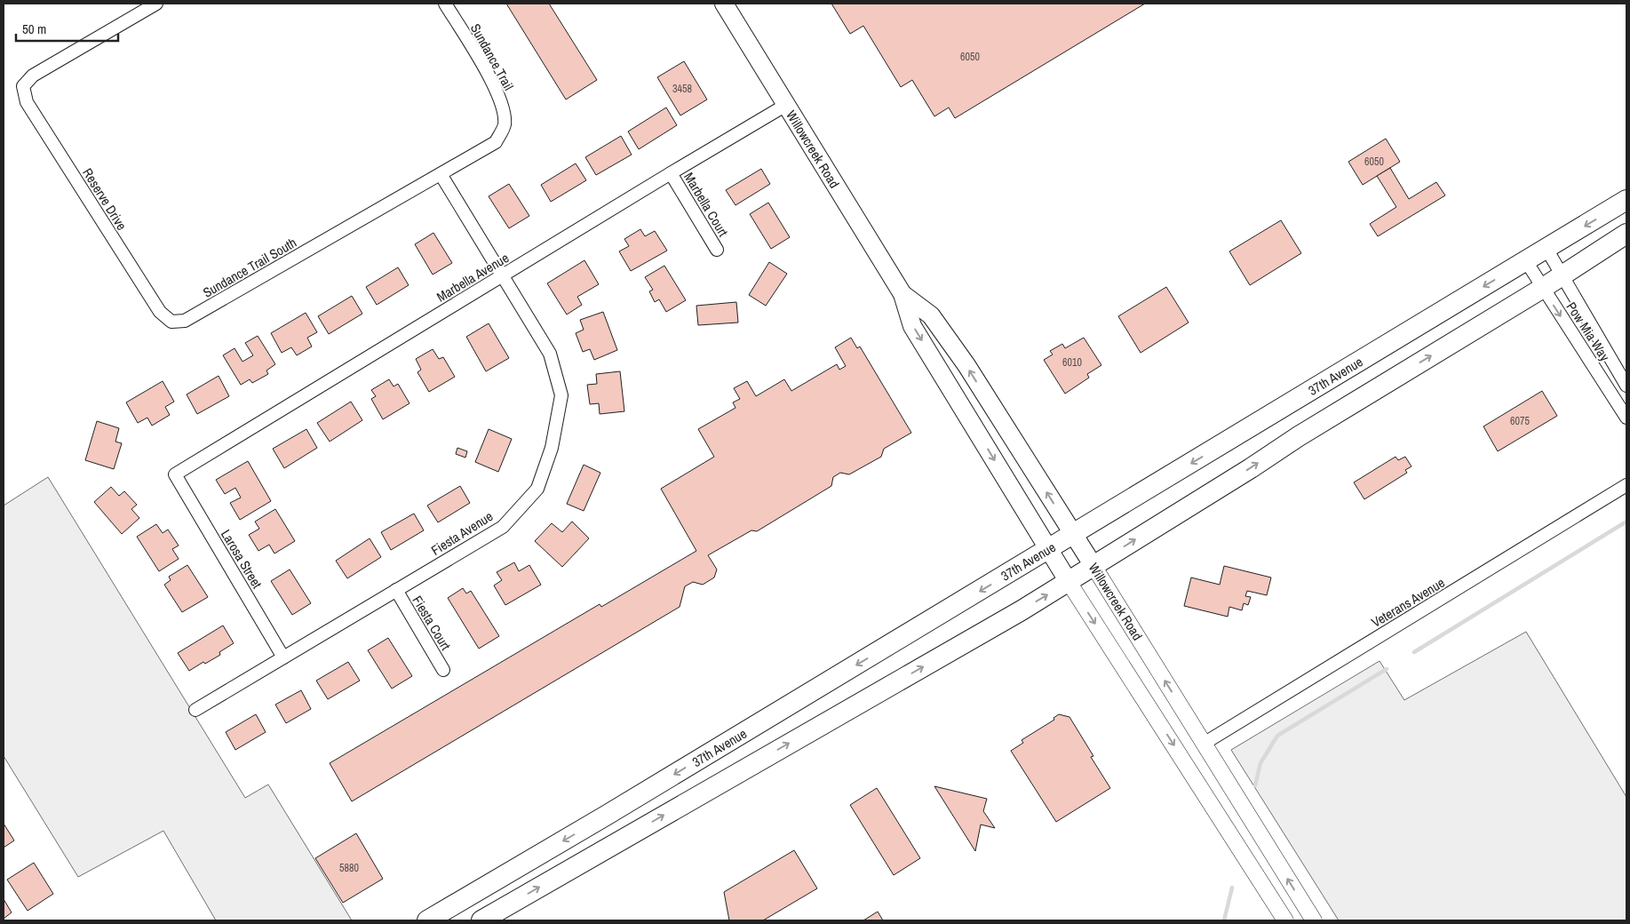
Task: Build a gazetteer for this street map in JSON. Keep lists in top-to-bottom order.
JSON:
{
  "streets": {
    "main road": ["Willowcreek Road", "37th Avenue"],
    "street": [
      "Sundance Trail",
      "Reserve Drive",
      "Marbella Court",
      "Sundance Trail South",
      "Marbella Avenue",
      "Pow Mia Way",
      "Fiesta Avenue",
      "Larosa Street",
      "Veterans Avenue",
      "Fiesta Court"
    ]
  },
  "crossings": [
    ["Sundance Trail", "Sundance Trail South"],
    ["Willowcreek Road", "Marbella Avenue"],
    ["Willowcreek Road", "37th Avenue"],
    ["Willowcreek Road", "Veterans Avenue"],
    ["Reserve Drive", "Sundance Trail South"],
    ["Marbella Court", "Marbella Avenue"],
    ["Marbella Avenue", "Fiesta Avenue"],
    ["Marbella Avenue", "Larosa Street"],
    ["Pow Mia Way", "37th Avenue"],
    ["Fiesta Avenue", "Larosa Street"],
    ["Fiesta Avenue", "Fiesta Court"]
  ],
  "house_numbers": [
    "6050",
    "3458",
    "6050",
    "6010",
    "6075",
    "5880"
  ],
  "scale_bar": "50 m"
}
